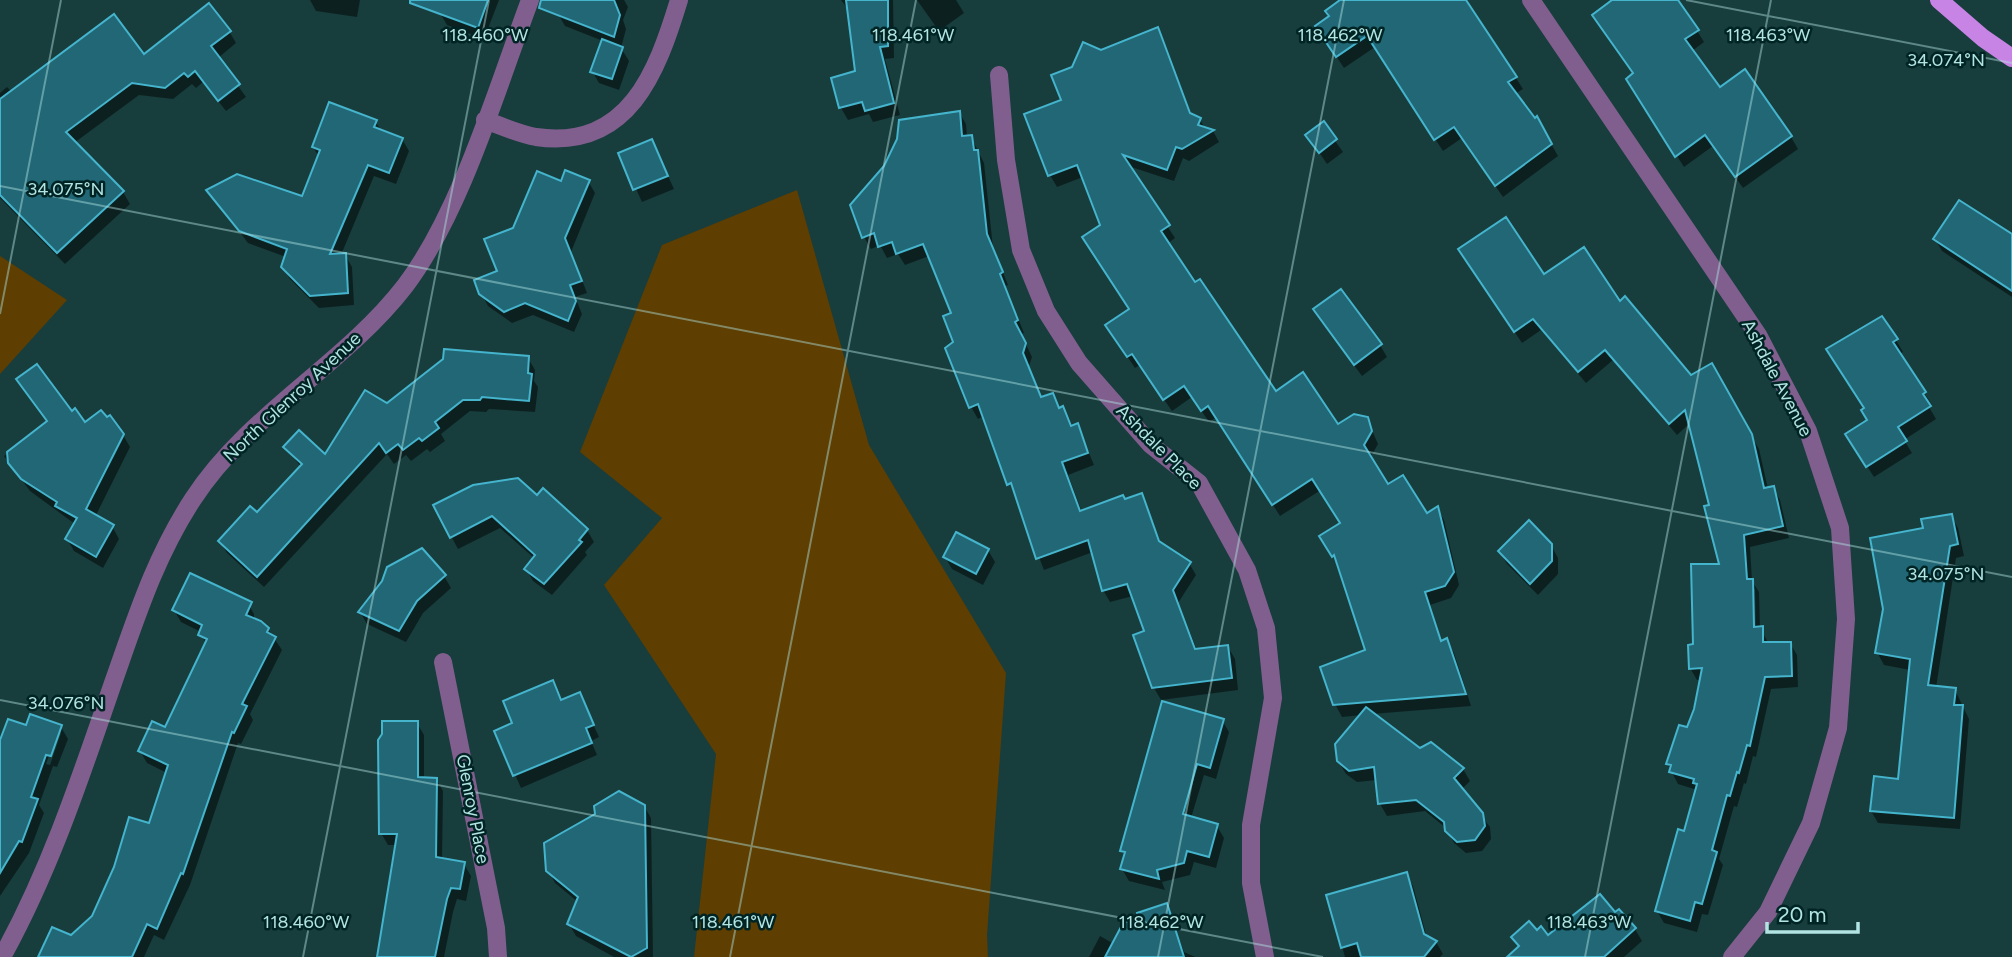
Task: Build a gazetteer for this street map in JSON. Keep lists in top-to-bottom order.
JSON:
{
  "streets": {
    "street": [
      "Ashdale Avenue",
      "North Glenroy Avenue",
      "Ashdale Place",
      "Glenroy Place"
    ]
  },
  "scale_bar": "20 m",
  "coordinates": [
    "118.460°W",
    "118.461°W",
    "118.462°W",
    "118.463°W",
    "34.074°N",
    "34.075°N",
    "34.076°N"
  ]
}
